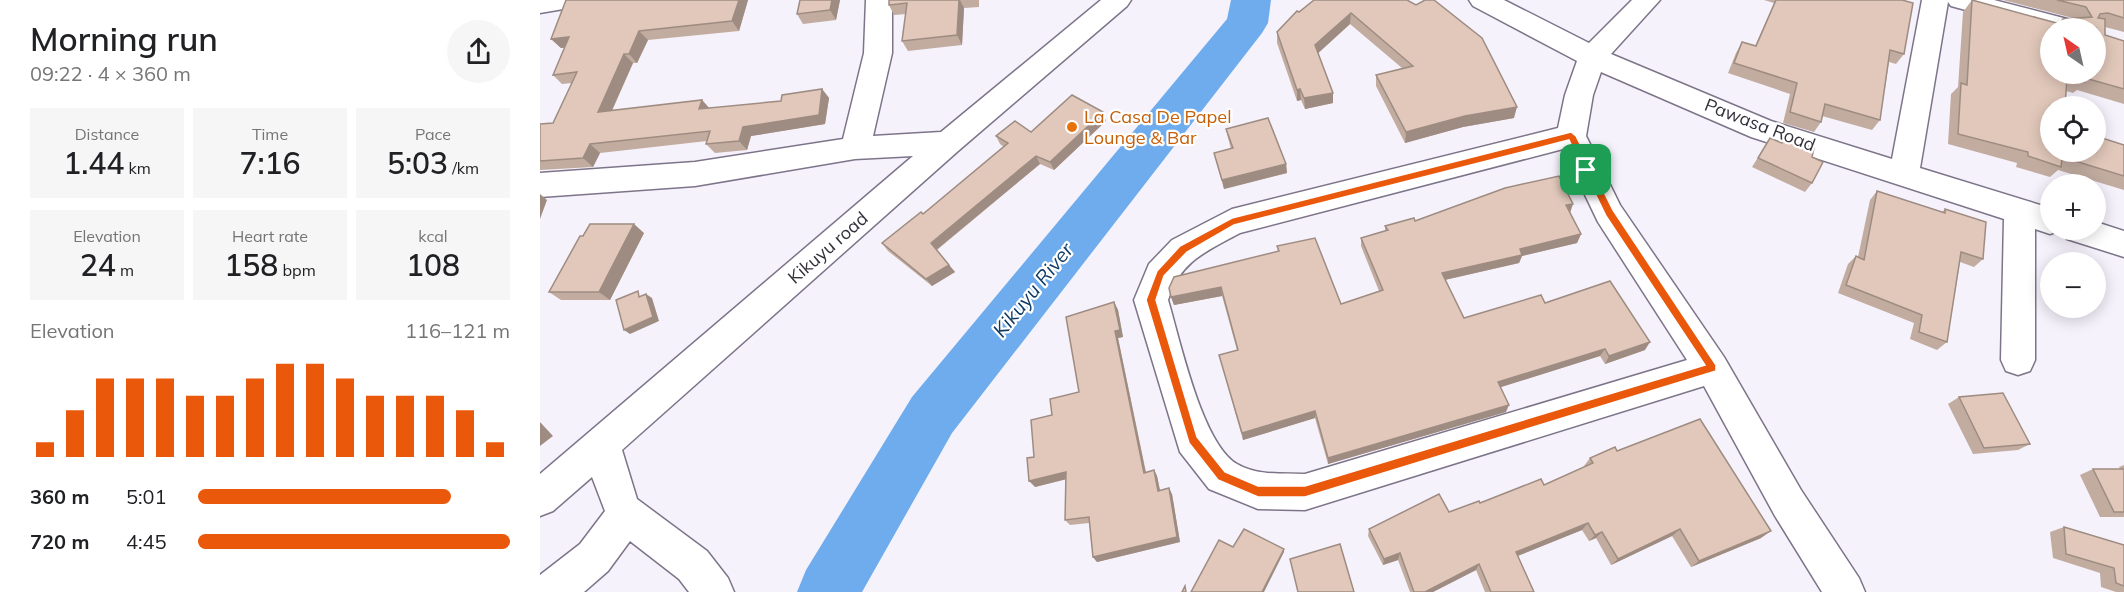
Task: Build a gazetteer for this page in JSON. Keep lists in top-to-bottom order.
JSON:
{
  "streets": {
    "street": ["Pawasa Road", "Kikuyu road"]
  },
  "water": ["Kikuyu River"],
  "places": ["La Casa De Papel Lounge & Bar"],
  "north": "top left",
  "page": {
    "heading": ["Morning run", "09:22 · 4 × 360 m"],
    "map_buttons": ["+", "−"],
    "stats": [
      ["Distance", "1.44 km"],
      ["Time", "7:16"],
      ["Pace", "5:03 /km"],
      ["Elevation", "24 m"],
      ["Heart rate", "158 bpm"],
      ["kcal", "108"]
    ],
    "chart": ["Elevation", "116–121 m"],
    "list": [
      {
        "name": "360 m",
        "note": "5:01"
      },
      {
        "name": "720 m",
        "note": "4:45"
      }
    ]
  }
}
